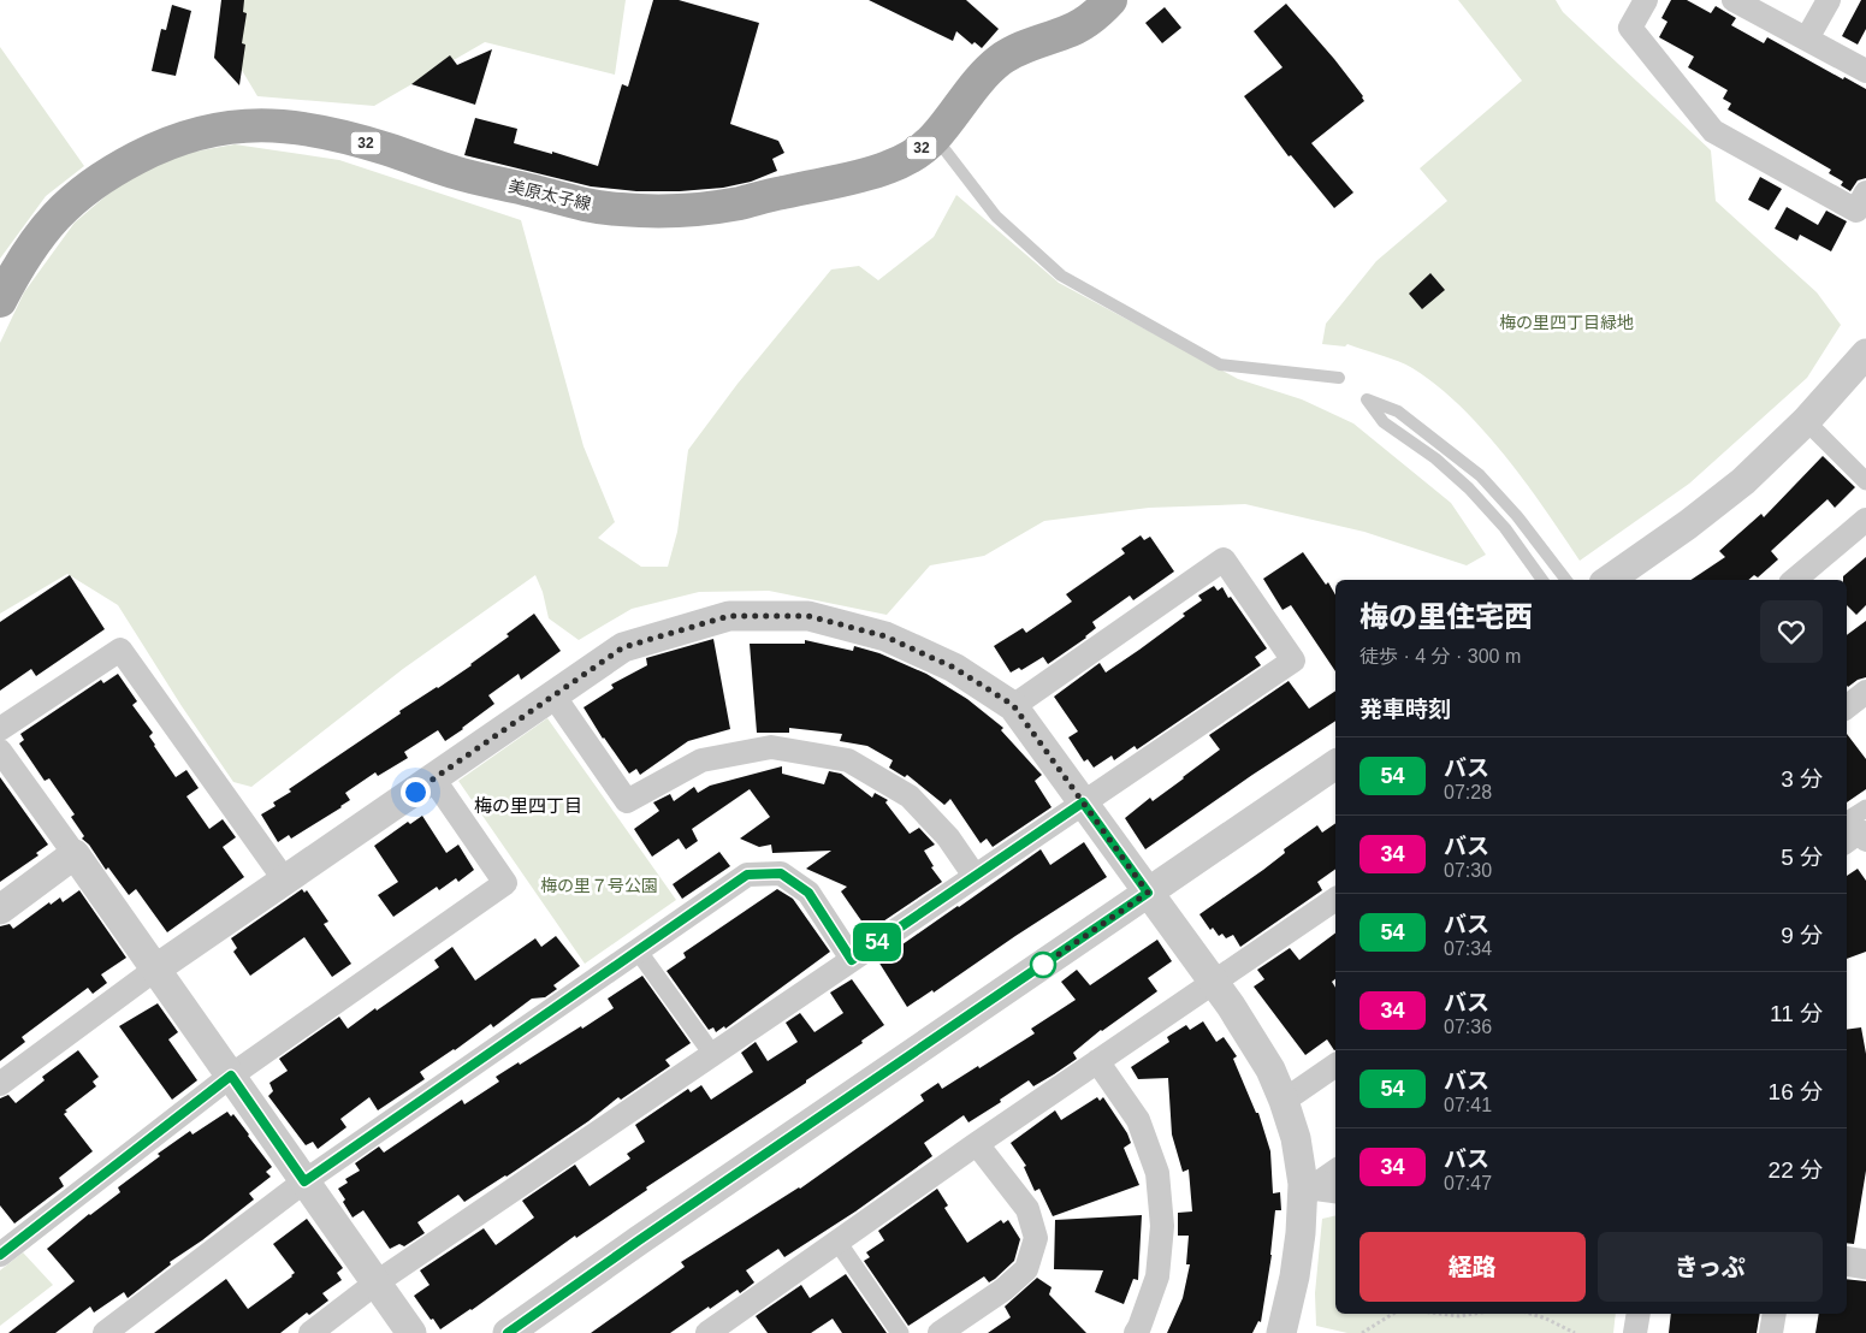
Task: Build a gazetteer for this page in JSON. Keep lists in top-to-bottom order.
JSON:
{
  "streets": {
    "main road": ["32", "美原太子線"]
  },
  "districts": ["梅の里四丁目"],
  "parks": ["梅の里四丁目緑地", "梅の里７号公園"],
  "lines": ["bus line 54"],
  "page": {
    "on_map": "54",
    "heading": [
      ["梅の里住宅西", "徒歩 · 4 分 · 300 m"],
      "発車時刻"
    ],
    "list": [
      {
        "mark": "54",
        "name": "バス",
        "note": "07:28",
        "value": "3 分"
      },
      {
        "mark": "34",
        "name": "バス",
        "note": "07:30",
        "value": "5 分"
      },
      {
        "mark": "54",
        "name": "バス",
        "note": "07:34",
        "value": "9 分"
      },
      {
        "mark": "34",
        "name": "バス",
        "note": "07:36",
        "value": "11 分"
      },
      {
        "mark": "54",
        "name": "バス",
        "note": "07:41",
        "value": "16 分"
      },
      {
        "mark": "34",
        "name": "バス",
        "note": "07:47",
        "value": "22 分"
      }
    ],
    "buttons": ["経路", "きっぷ"]
  }
}
